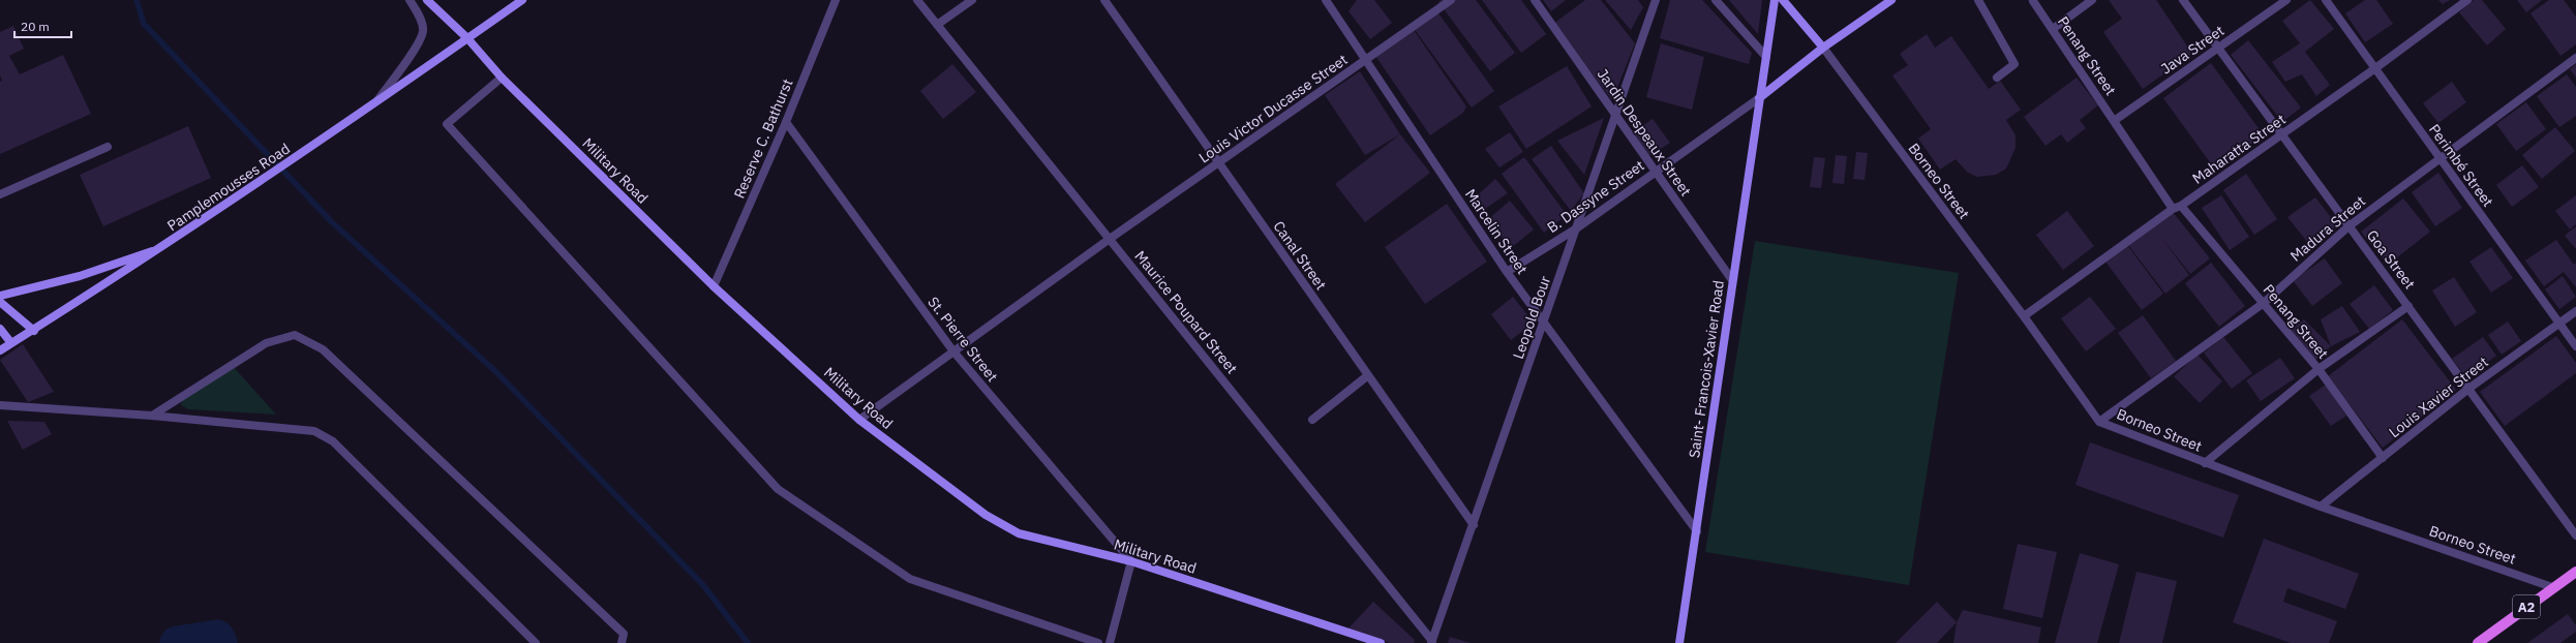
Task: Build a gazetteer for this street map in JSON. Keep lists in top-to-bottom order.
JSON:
{
  "streets": {
    "main road": [
      "Military Road",
      "Pamplemousses Road",
      "Saint- Francois-Xavier Road",
      "A2"
    ],
    "street": [
      "Java Street",
      "Penang Street",
      "Louis Victor Ducasse Street",
      "Jardin Despeaux Street",
      "Reserve C. Bathurst",
      "Maharatta Street",
      "Perimbé Street",
      "Borneo Street",
      "B. Dassyne Street",
      "Madura Street",
      "Marcelin Street",
      "Canal Street",
      "Goa Street",
      "Maurice Poupard Street",
      "Leopold Bour",
      "St. Pierre Street",
      "Louis Xavier Street"
    ]
  },
  "crossings": [
    ["Java Street", "Penang Street"],
    ["Java Street", "Goa Street"],
    ["Penang Street", "Maharatta Street"],
    ["Penang Street", "Madura Street"],
    ["Penang Street", "Louis Xavier Street"],
    ["Louis Victor Ducasse Street", "Military Road"],
    ["Louis Victor Ducasse Street", "Marcelin Street"],
    ["Louis Victor Ducasse Street", "Canal Street"],
    ["Louis Victor Ducasse Street", "Maurice Poupard Street"],
    ["Louis Victor Ducasse Street", "St. Pierre Street"],
    ["Jardin Despeaux Street", "B. Dassyne Street"],
    ["Jardin Despeaux Street", "Leopold Bour"],
    ["Jardin Despeaux Street", "Saint- Francois-Xavier Road"],
    ["Reserve C. Bathurst", "Military Road"],
    ["Reserve C. Bathurst", "St. Pierre Street"],
    ["Maharatta Street", "Perimbé Street"],
    ["Maharatta Street", "Borneo Street"],
    ["Maharatta Street", "Goa Street"],
    ["Perimbé Street", "Madura Street"],
    ["Perimbé Street", "Louis Xavier Street"],
    ["Military Road", "Pamplemousses Road"],
    ["Military Road", "St. Pierre Street"],
    ["Borneo Street", "Madura Street"],
    ["Borneo Street", "Louis Xavier Street"],
    ["Borneo Street", "A2"],
    ["B. Dassyne Street", "Marcelin Street"],
    ["B. Dassyne Street", "Leopold Bour"],
    ["B. Dassyne Street", "Saint- Francois-Xavier Road"],
    ["Madura Street", "Goa Street"],
    ["Marcelin Street", "Leopold Bour"],
    ["Marcelin Street", "Saint- Francois-Xavier Road"],
    ["Canal Street", "Leopold Bour"],
    ["Goa Street", "Louis Xavier Street"],
    ["Maurice Poupard Street", "Leopold Bour"]
  ],
  "scale_bar": "20 m"
}
